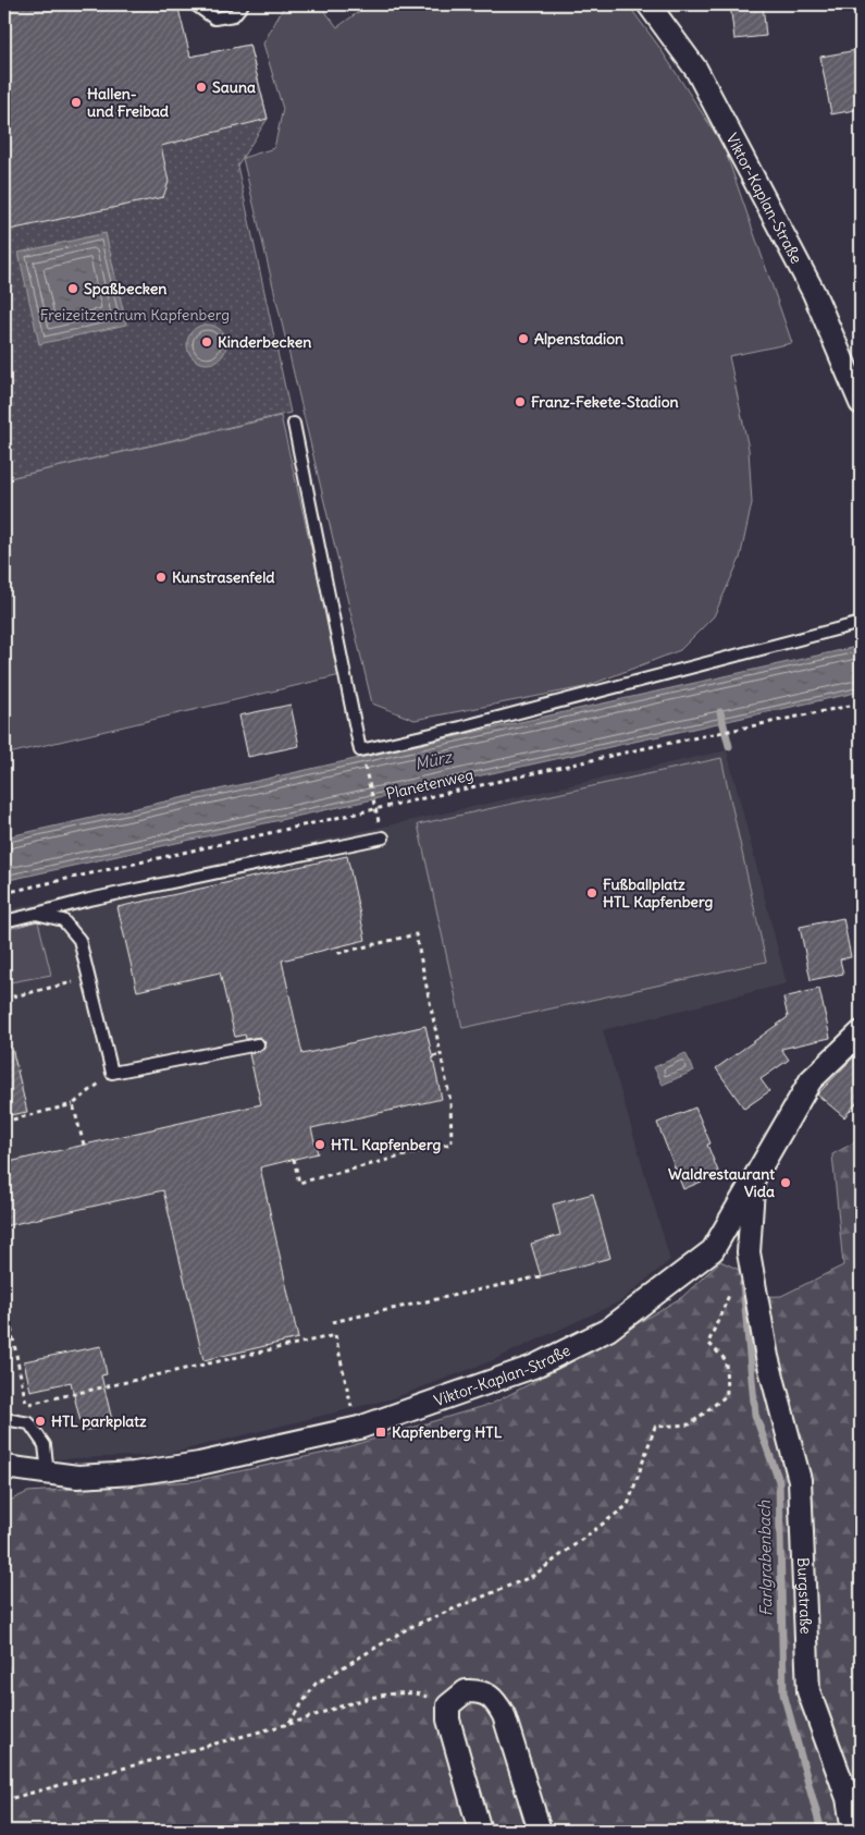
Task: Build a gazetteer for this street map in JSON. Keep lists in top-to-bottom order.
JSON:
{
  "streets": {
    "street": ["Viktor-Kaplan-Straße", "Burgstraße"],
    "path": ["Planetenweg"]
  },
  "crossings": [
    ["Viktor-Kaplan-Straße", "Burgstraße"]
  ],
  "water": ["Mürz", "Farlgrabenbach"],
  "parks": ["Freizeitzentrum Kapfenberg"],
  "places": {
    "other": [
      "Sauna",
      "Hallen- und Freibad",
      "Spaßbecken",
      "Alpenstadion",
      "Kinderbecken",
      "Franz-Fekete-Stadion",
      "Kunstrasenfeld",
      "Fußballplatz HTL Kapfenberg",
      "HTL Kapfenberg",
      "Waldrestaurant Vida",
      "HTL parkplatz"
    ],
    "transit": ["Kapfenberg HTL"]
  }
}
